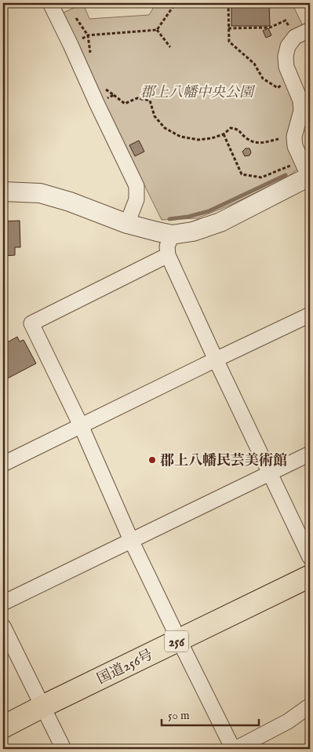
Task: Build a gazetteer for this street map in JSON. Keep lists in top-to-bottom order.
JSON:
{
  "streets": {
    "highway": ["256", "国道256号"]
  },
  "parks": ["郡上八幡中央公園"],
  "places": ["郡上八幡民芸美術館"],
  "scale_bar": "50 m"
}
